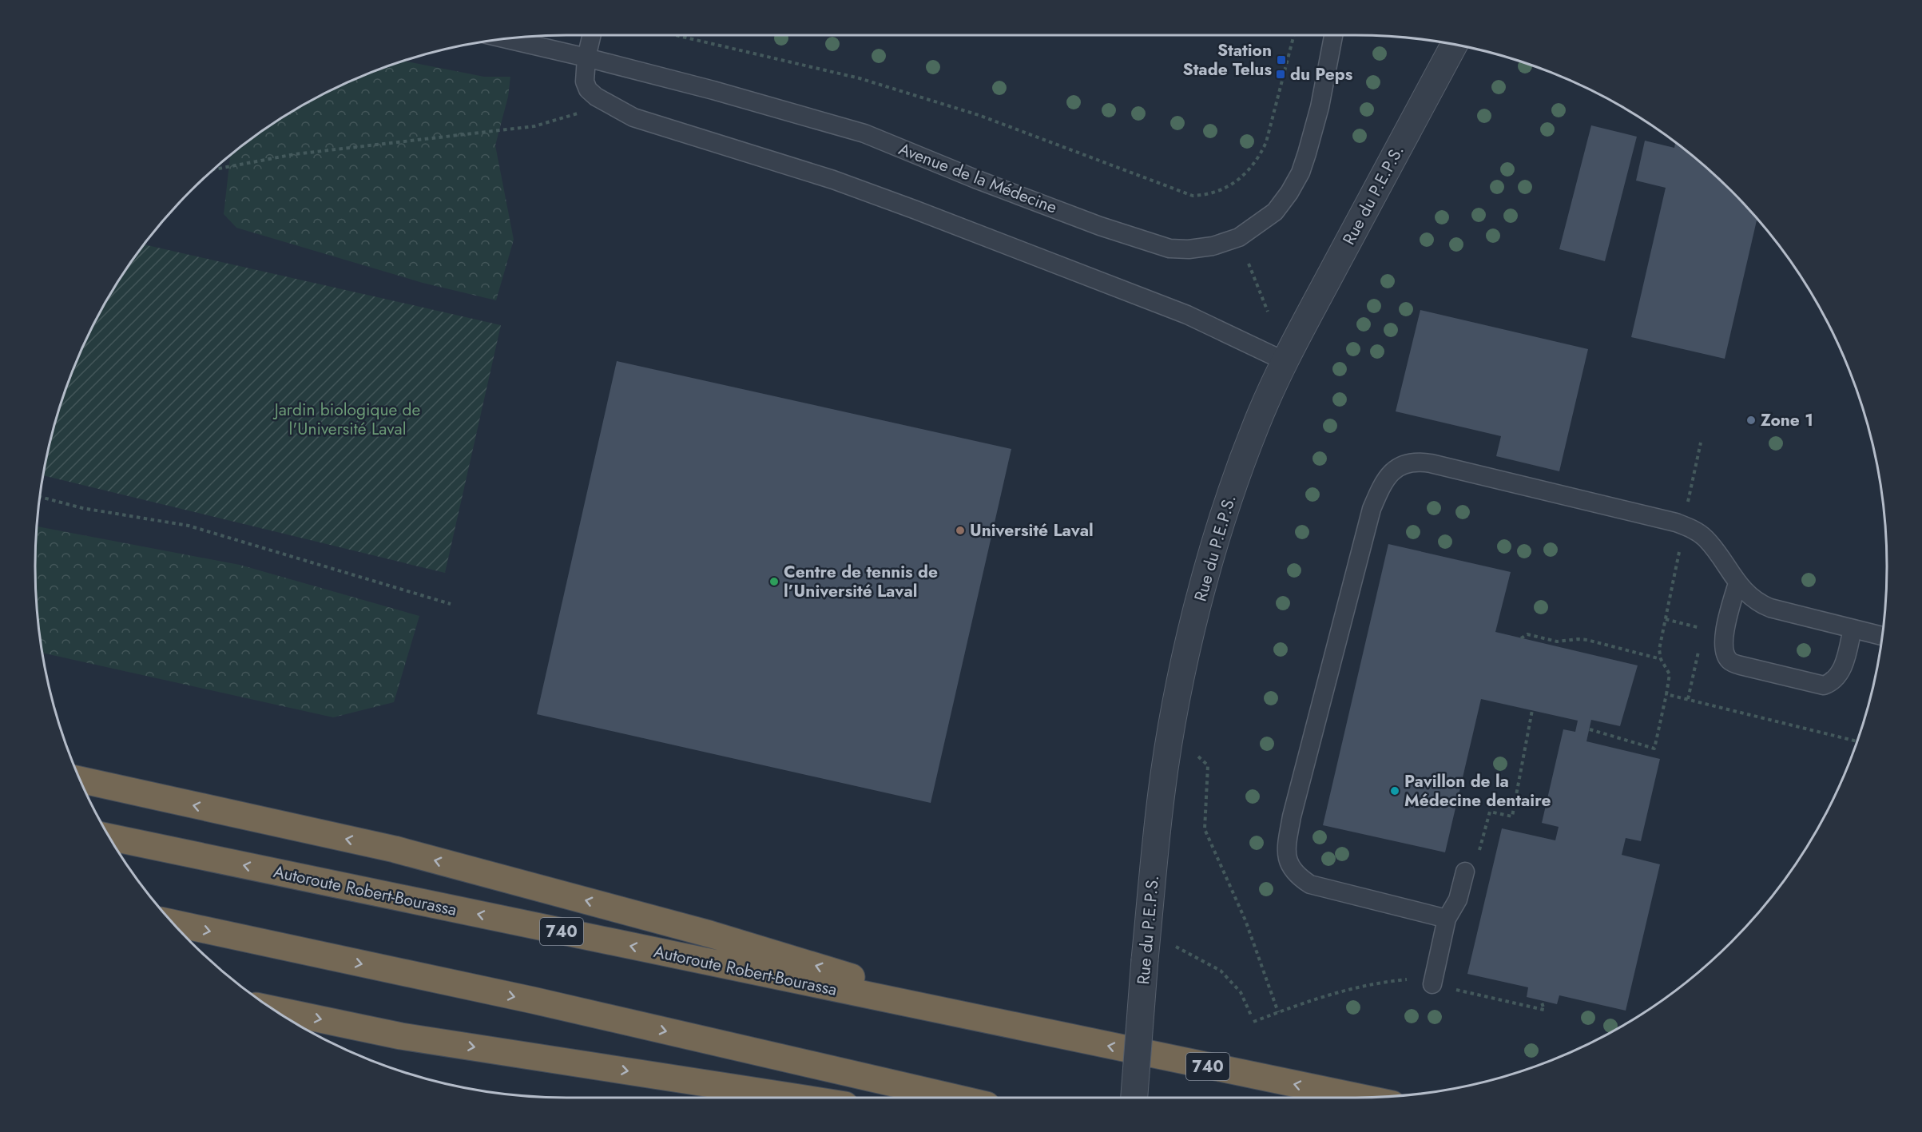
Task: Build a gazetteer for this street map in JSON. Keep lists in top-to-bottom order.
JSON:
{
  "streets": {
    "highway": ["Autoroute Robert-Bourassa", "740"],
    "street": ["Rue du P.E.P.S."],
    "lane": ["Avenue de la Médecine"]
  },
  "parks": ["Jardin biologique de l'Université Laval"],
  "places": {
    "transit": ["Station Stade Telus", "du Peps"],
    "other": [
      "Zone 1",
      "Université Laval",
      "Centre de tennis de l’Université Laval",
      "Pavillon de la Médecine dentaire"
    ]
  }
}
